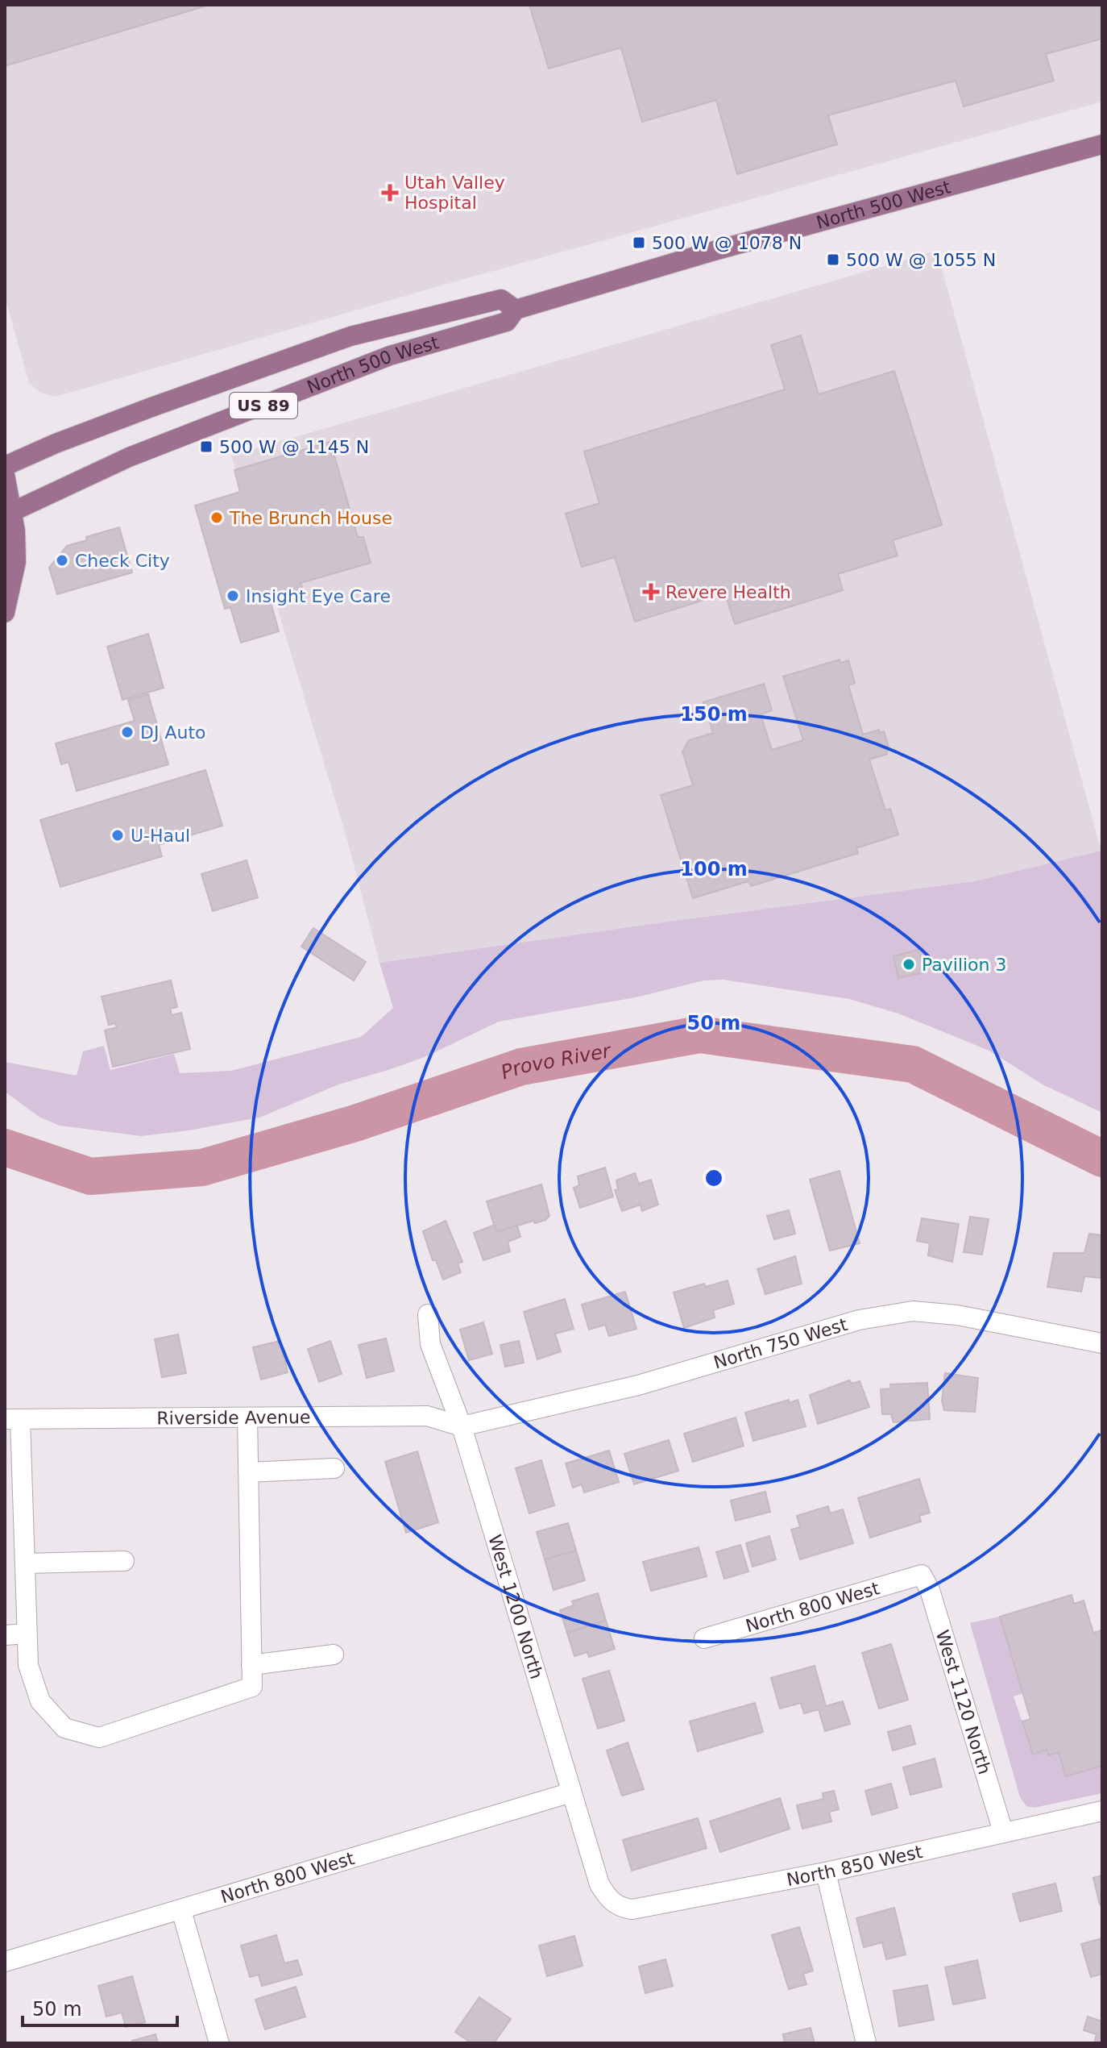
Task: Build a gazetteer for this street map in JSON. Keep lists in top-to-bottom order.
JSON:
{
  "streets": {
    "main road": ["North 500 West", "US 89"],
    "street": [
      "North 750 West",
      "Riverside Avenue",
      "West 1200 North",
      "North 800 West",
      "West 1120 North",
      "North 850 West"
    ]
  },
  "crossings": [
    ["North 750 West", "Riverside Avenue"],
    ["North 750 West", "West 1200 North"],
    ["Riverside Avenue", "West 1200 North"],
    ["West 1200 North", "North 800 West"],
    ["West 1200 North", "North 850 West"],
    ["North 800 West", "West 1120 North"],
    ["West 1120 North", "North 850 West"]
  ],
  "water": ["Provo River"],
  "places": {
    "health": ["Utah Valley Hospital", "Revere Health"],
    "transit": ["500 W @ 1078 N", "500 W @ 1055 N", "500 W @ 1145 N"],
    "other": [
      "The Brunch House",
      "Check City",
      "Insight Eye Care",
      "DJ Auto",
      "U-Haul",
      "Pavilion 3"
    ]
  },
  "scale_bar": "50 m",
  "rings": ["150 m", "100 m", "50 m"]
}
